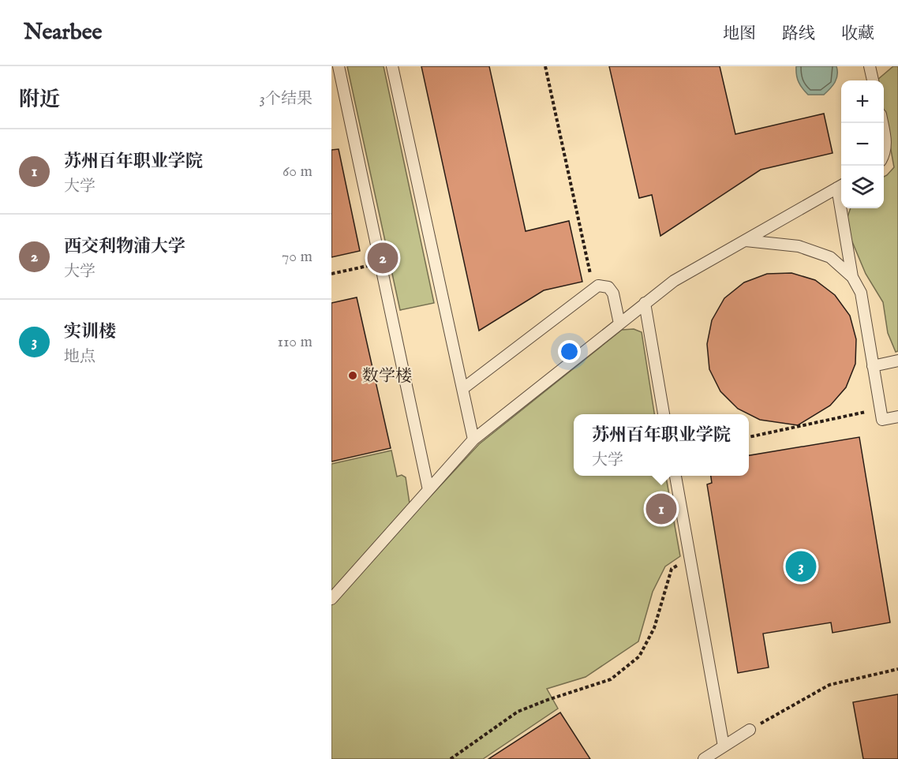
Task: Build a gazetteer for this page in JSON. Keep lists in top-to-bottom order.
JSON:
{
  "places": ["数学楼"],
  "page": {
    "header": "Nearbee",
    "nav": ["地图", "路线", "收藏"],
    "heading": ["附近", "3个结果"],
    "map_buttons": ["+", "−"],
    "list": [
      {
        "mark": "1",
        "name": "苏州百年职业学院",
        "note": "大学",
        "value": "60 m"
      },
      {
        "mark": "2",
        "name": "西交利物浦大学",
        "note": "大学",
        "value": "70 m"
      },
      {
        "mark": "3",
        "name": "实训楼",
        "note": "地点",
        "value": "110 m"
      }
    ],
    "pins": ["2", "1", "3"],
    "popup": ["苏州百年职业学院", "大学"]
  }
}
